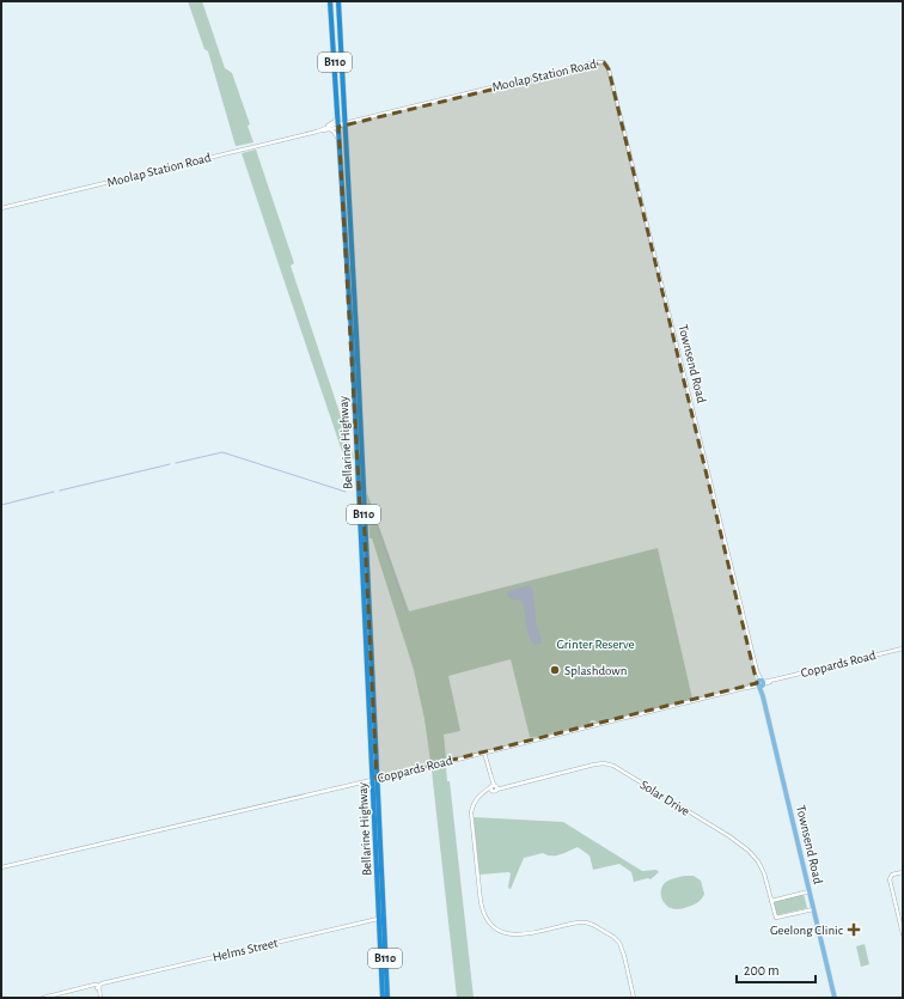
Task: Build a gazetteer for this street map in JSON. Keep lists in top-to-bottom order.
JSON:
{
  "streets": {
    "highway": ["B110", "Bellarine Highway"],
    "main road": ["Townsend Road"],
    "street": [
      "Moolap Station Road",
      "Coppards Road",
      "Solar Drive",
      "Helms Street"
    ]
  },
  "crossings": [
    ["Moolap Station Road", "Townsend Road"],
    ["Moolap Station Road", "Bellarine Highway"],
    ["Townsend Road", "Coppards Road"],
    ["Townsend Road", "Solar Drive"],
    ["Bellarine Highway", "Coppards Road"],
    ["Bellarine Highway", "Helms Street"]
  ],
  "parks": ["Grinter Reserve"],
  "places": {
    "other": ["Splashdown"],
    "health": ["Geelong Clinic"]
  },
  "scale_bar": "200 m"
}
